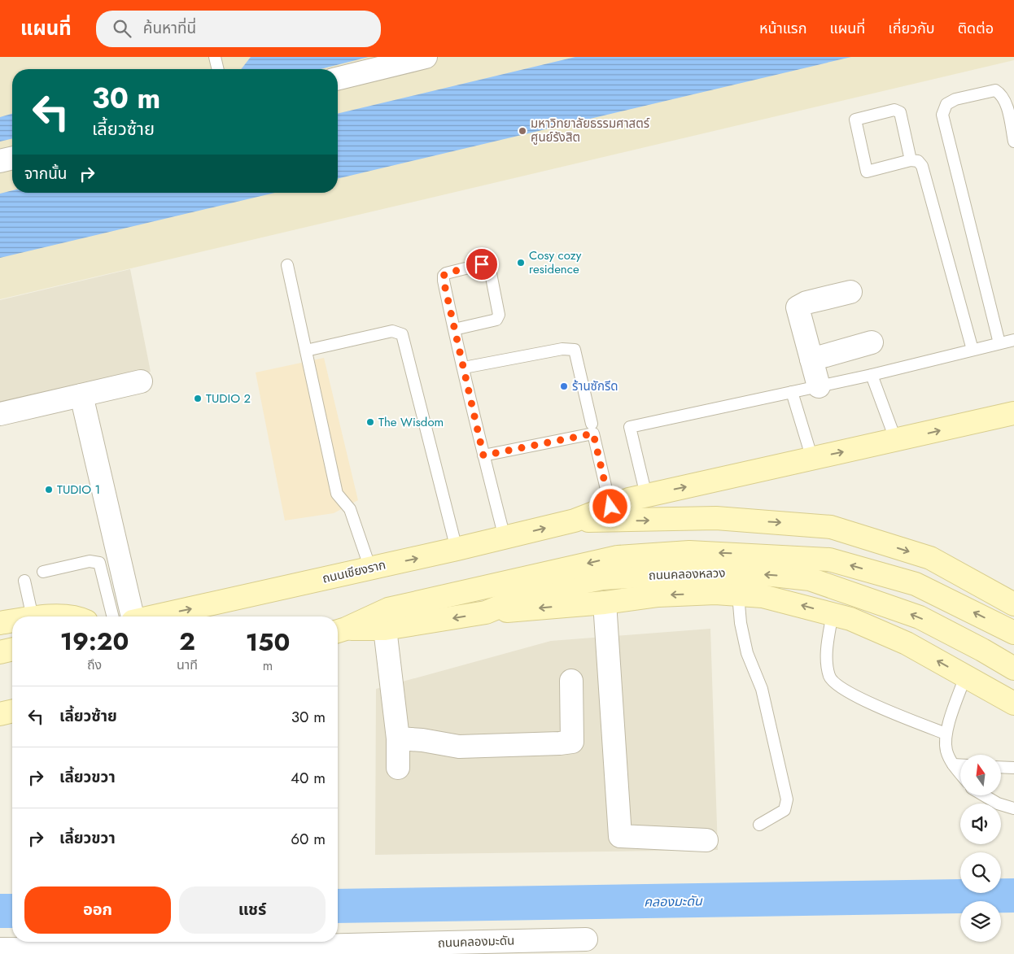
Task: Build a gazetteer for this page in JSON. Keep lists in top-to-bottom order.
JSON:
{
  "streets": {
    "main road": ["ถนนเชียงราก", "ถนนคลองหลวง"],
    "street": ["ถนนคลองมะดัน"]
  },
  "water": ["คลองมะดัน"],
  "places": [
    "มหาวิทยาลัยธรรมศาสตร์ ศูนย์รังสิต",
    "Cosy cozy residence",
    "ร้านซักรีด",
    "TUDIO 2",
    "The Wisdom",
    "TUDIO 1"
  ],
  "north": "top",
  "page": {
    "header": "แผนที่",
    "search": "ค้นหาที่นี่",
    "nav": [
      "หน้าแรก",
      "แผนที่",
      "เกี่ยวกับ",
      "ติดต่อ"
    ],
    "turn": ["30 m", "เลี้ยวซ้าย"],
    "then": "จากนั้น",
    "eta": [
      "19:20",
      "ถึง",
      "2",
      "นาที",
      "150",
      "m"
    ],
    "list": [
      {
        "name": "เลี้ยวซ้าย",
        "value": "30 m"
      },
      {
        "name": "เลี้ยวขวา",
        "value": "40 m"
      },
      {
        "name": "เลี้ยวขวา",
        "value": "60 m"
      }
    ],
    "buttons": ["ออก", "แชร์"]
  }
}
